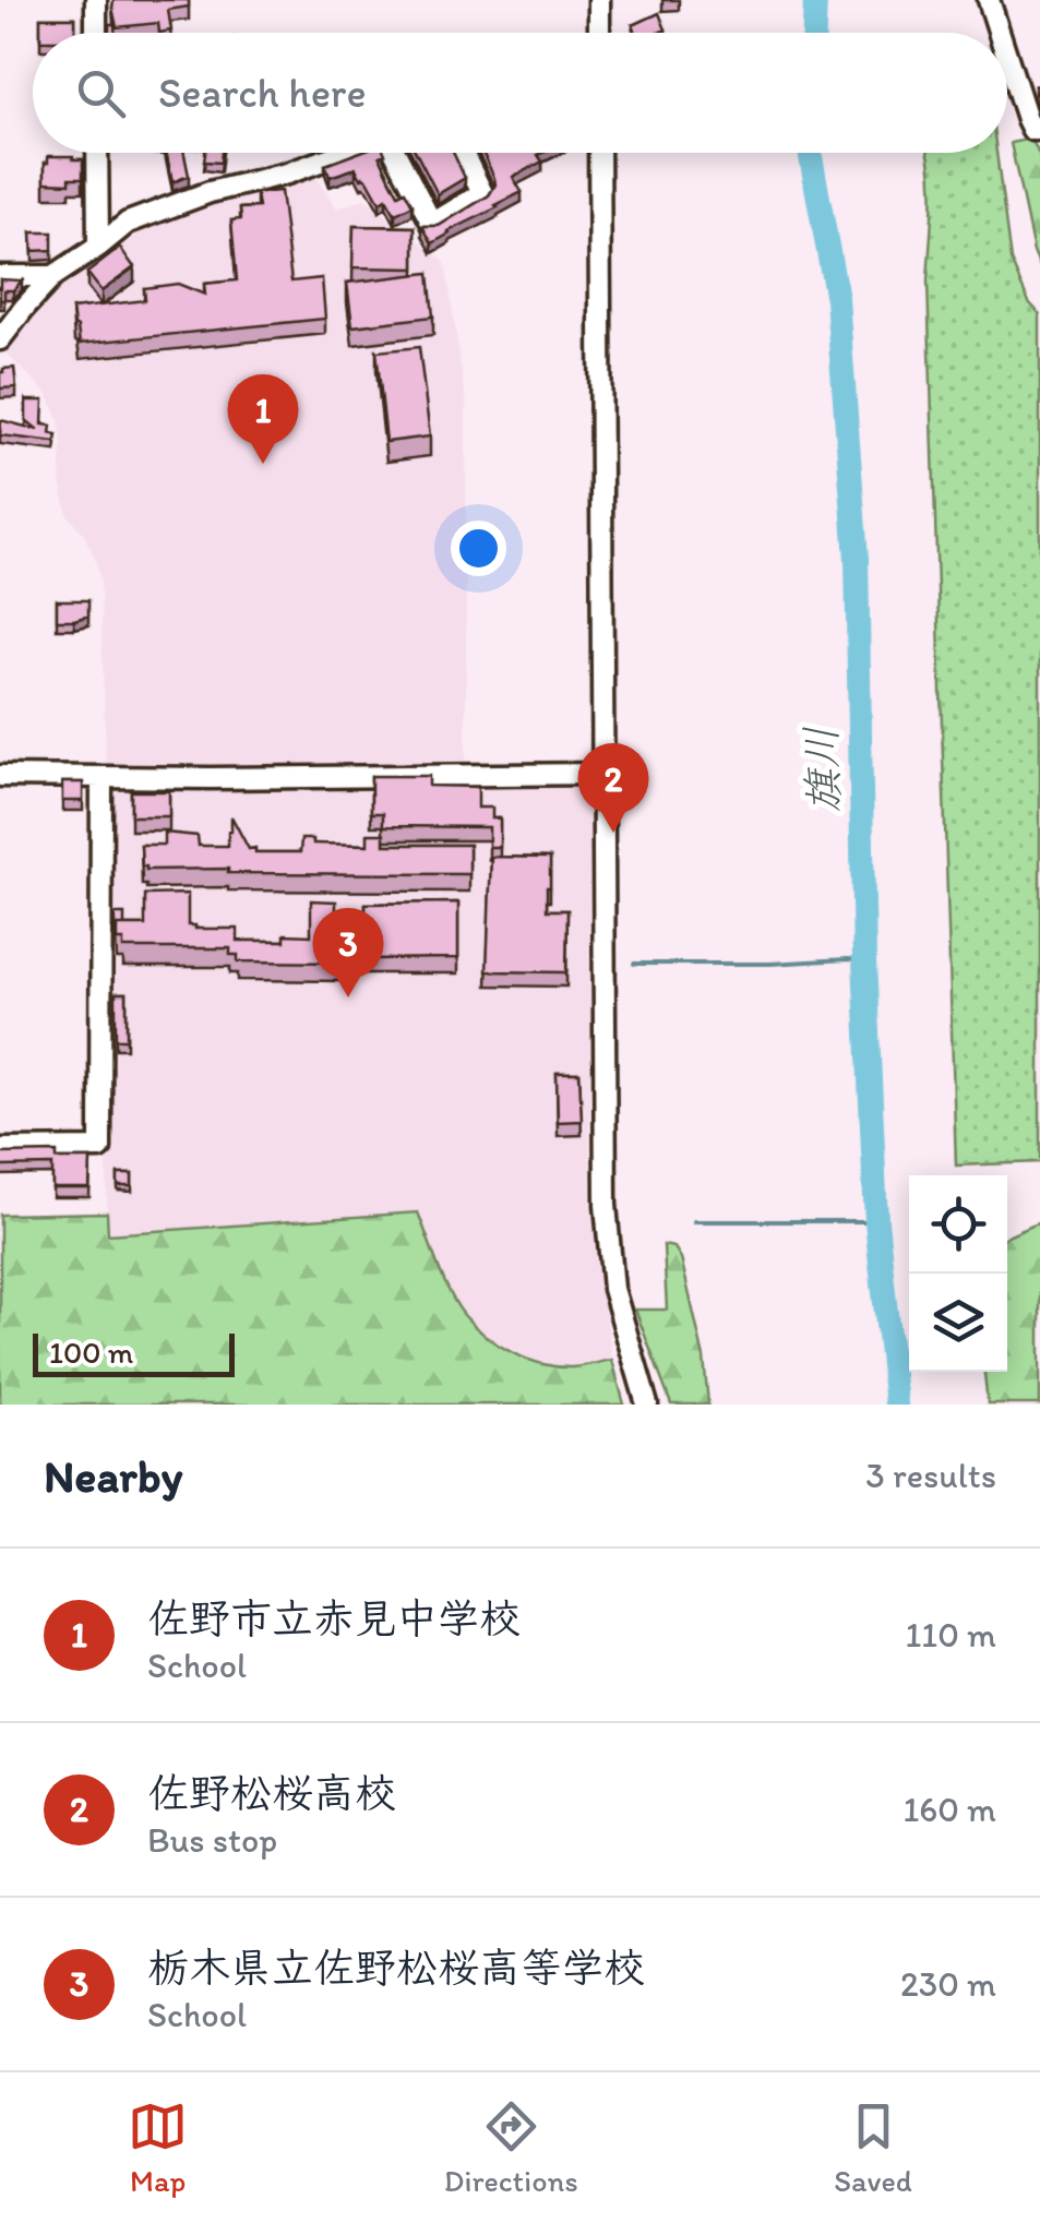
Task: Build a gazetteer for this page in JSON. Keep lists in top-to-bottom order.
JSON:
{
  "water": ["旗川"],
  "scale_bar": "100 m",
  "page": {
    "search": "Search here",
    "pins": ["1", "2", "3"],
    "scale": "100 m",
    "heading": ["Nearby", "3 results"],
    "list": [
      {
        "mark": "1",
        "name": "佐野市立赤見中学校",
        "note": "School",
        "value": "110 m"
      },
      {
        "mark": "2",
        "name": "佐野松桜高校",
        "note": "Bus stop",
        "value": "160 m"
      },
      {
        "mark": "3",
        "name": "栃木県立佐野松桜高等学校",
        "note": "School",
        "value": "230 m"
      }
    ],
    "nav": ["Map", "Directions", "Saved"]
  }
}
